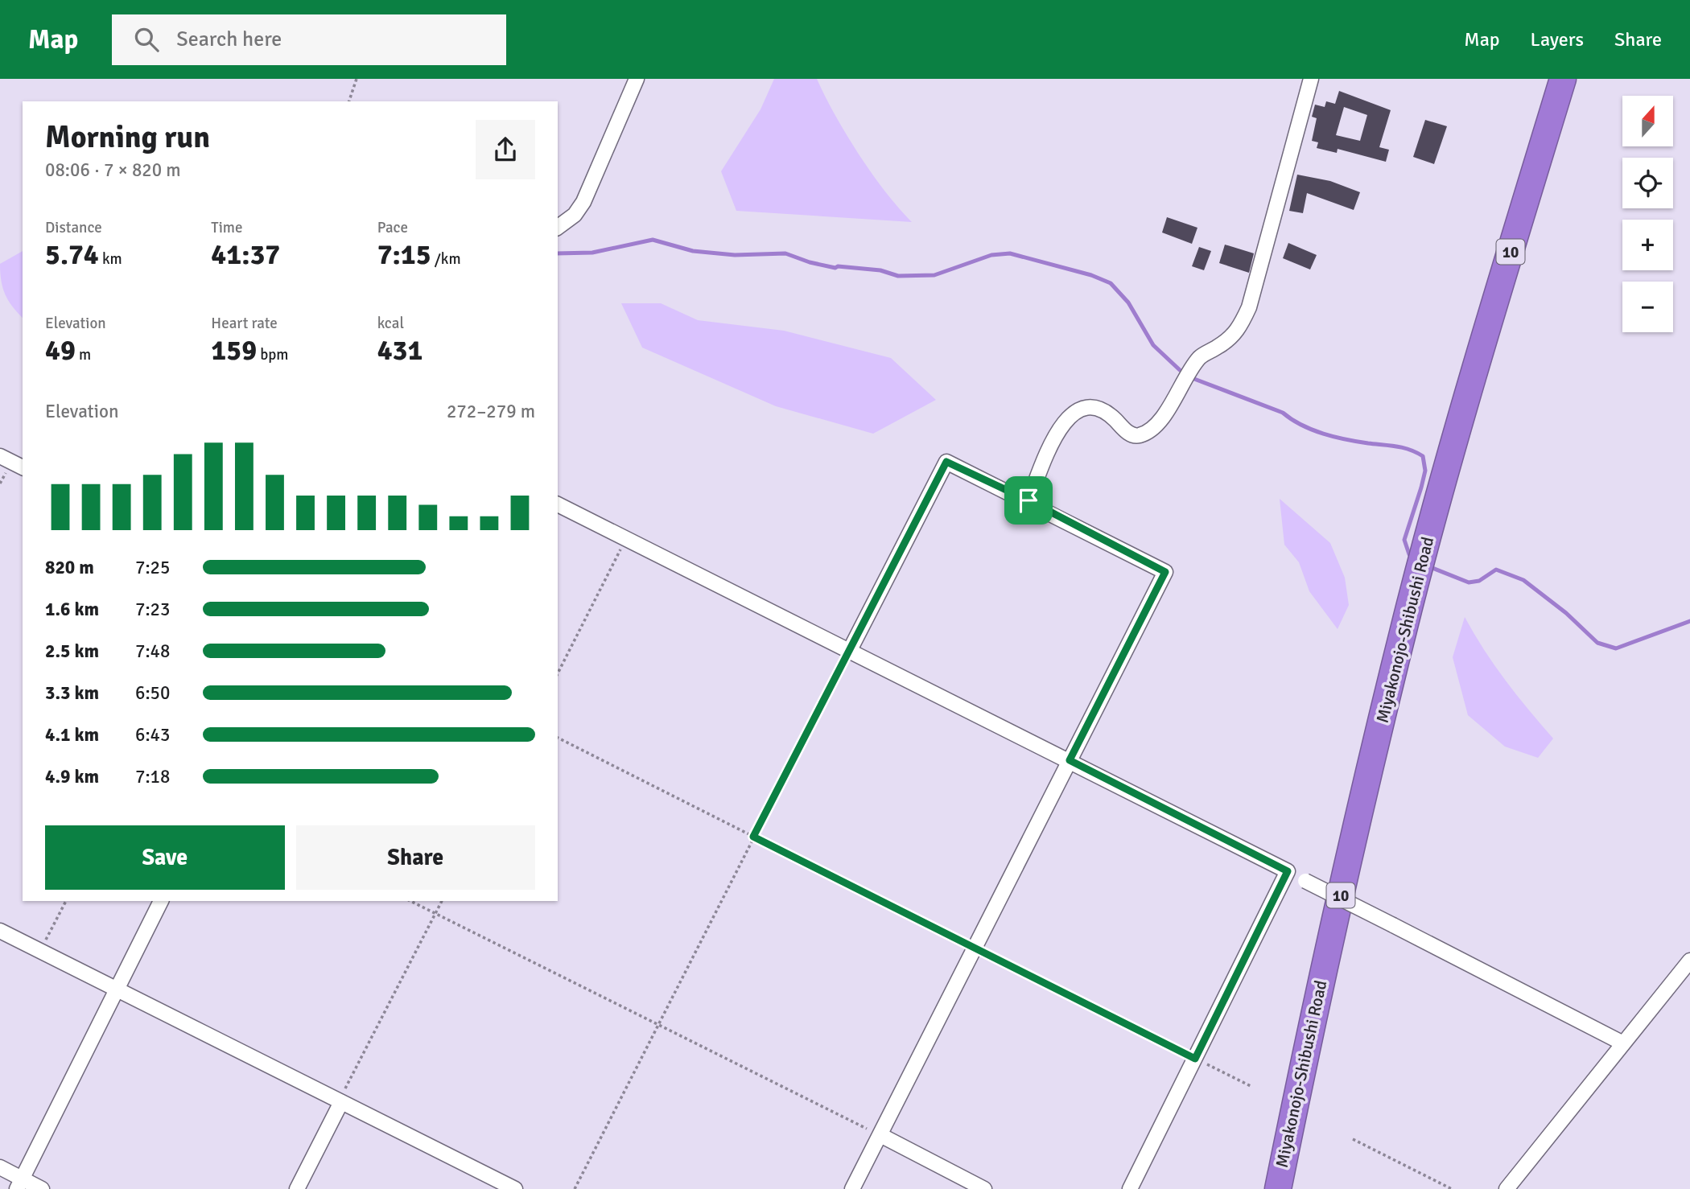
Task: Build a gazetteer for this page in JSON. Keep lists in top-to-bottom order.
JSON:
{
  "streets": {
    "highway": ["10", "Miyakonojo-Shibushi Road"]
  },
  "north": "top",
  "page": {
    "header": "Map",
    "search": "Search here",
    "nav": ["Map", "Layers", "Share"],
    "map_buttons": ["+", "−"],
    "heading": ["Morning run", "08:06 · 7 × 820 m"],
    "stats": [
      ["Distance", "5.74 km"],
      ["Time", "41:37"],
      ["Pace", "7:15 /km"],
      ["Elevation", "49 m"],
      ["Heart rate", "159 bpm"],
      ["kcal", "431"]
    ],
    "chart": ["Elevation", "272–279 m"],
    "list": [
      {
        "name": "820 m",
        "note": "7:25"
      },
      {
        "name": "1.6 km",
        "note": "7:23"
      },
      {
        "name": "2.5 km",
        "note": "7:48"
      },
      {
        "name": "3.3 km",
        "note": "6:50"
      },
      {
        "name": "4.1 km",
        "note": "6:43"
      },
      {
        "name": "4.9 km",
        "note": "7:18"
      }
    ],
    "buttons": ["Save", "Share"]
  }
}
